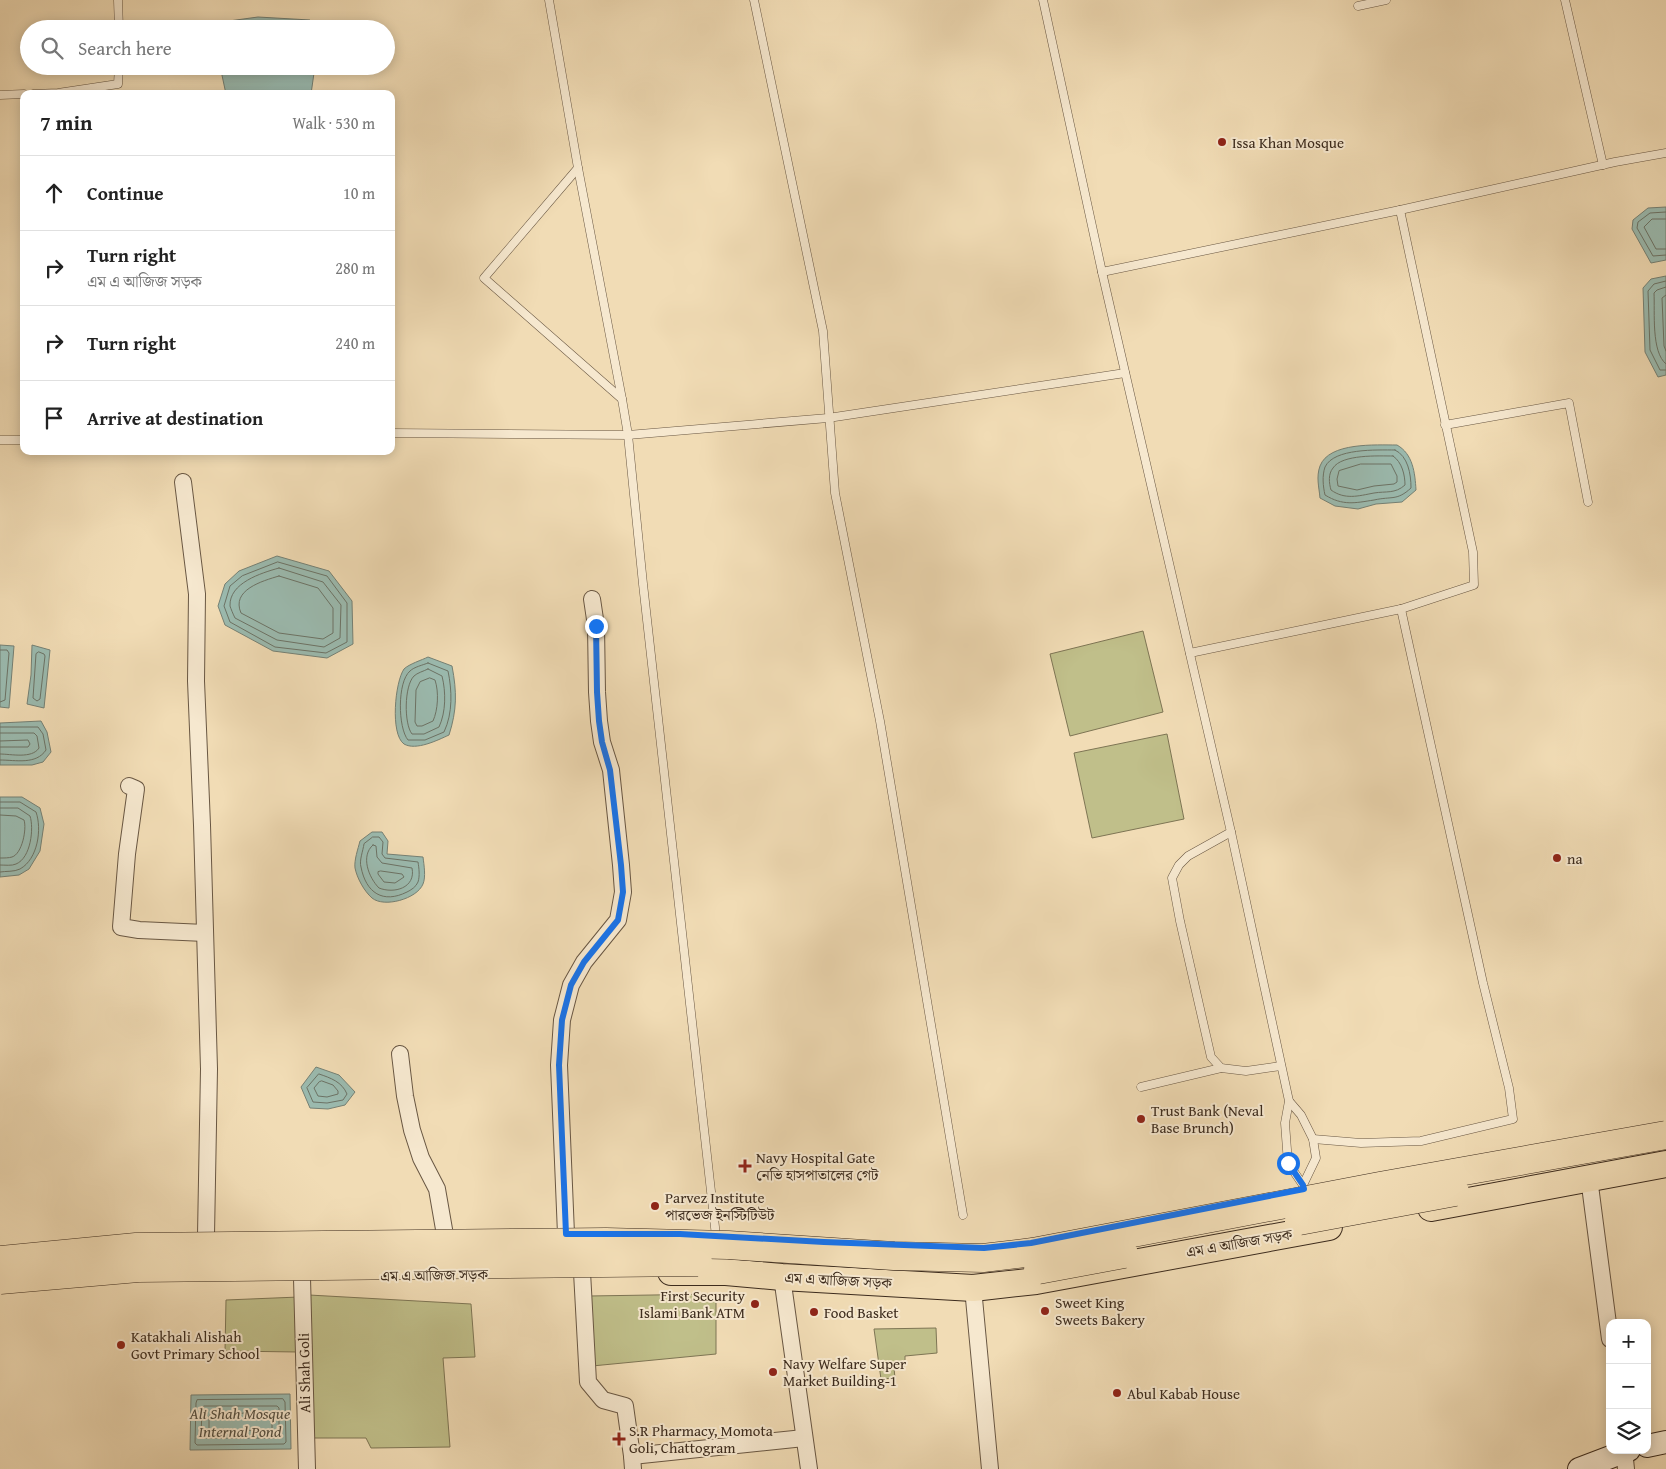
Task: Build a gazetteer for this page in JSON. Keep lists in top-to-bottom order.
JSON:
{
  "streets": {
    "main road": ["এম এ আজিজ সড়ক"],
    "street": ["Ali Shah Goli"]
  },
  "crossings": [
    ["এম এ আজিজ সড়ক", "Ali Shah Goli"]
  ],
  "water": ["Ali Shah Mosque Internal Pond"],
  "places": {
    "other": [
      "Issa Khan Mosque",
      "na",
      "Trust Bank (Neval Base Brunch)",
      "Parvez Institute পারভেজ ইনস্টিটিউট",
      "First Security Islami Bank ATM",
      "Sweet King Sweets Bakery",
      "Food Basket",
      "Katakhali Alishah Govt Primary School",
      "Navy Welfare Super Market Building-1",
      "Abul Kabab House"
    ],
    "health": ["Navy Hospital Gate নেভি হাসপাতালের গেট", "S.R Pharmacy, Momota Goli, Chattogram"]
  },
  "page": {
    "search": "Search here",
    "heading": ["7 min", "Walk · 530 m"],
    "list": [
      ["Continue", "10 m"],
      ["Turn right", "এম এ আজিজ সড়ক", "280 m"],
      ["Turn right", "240 m"],
      "Arrive at destination"
    ],
    "map_buttons": ["+", "−"]
  }
}
